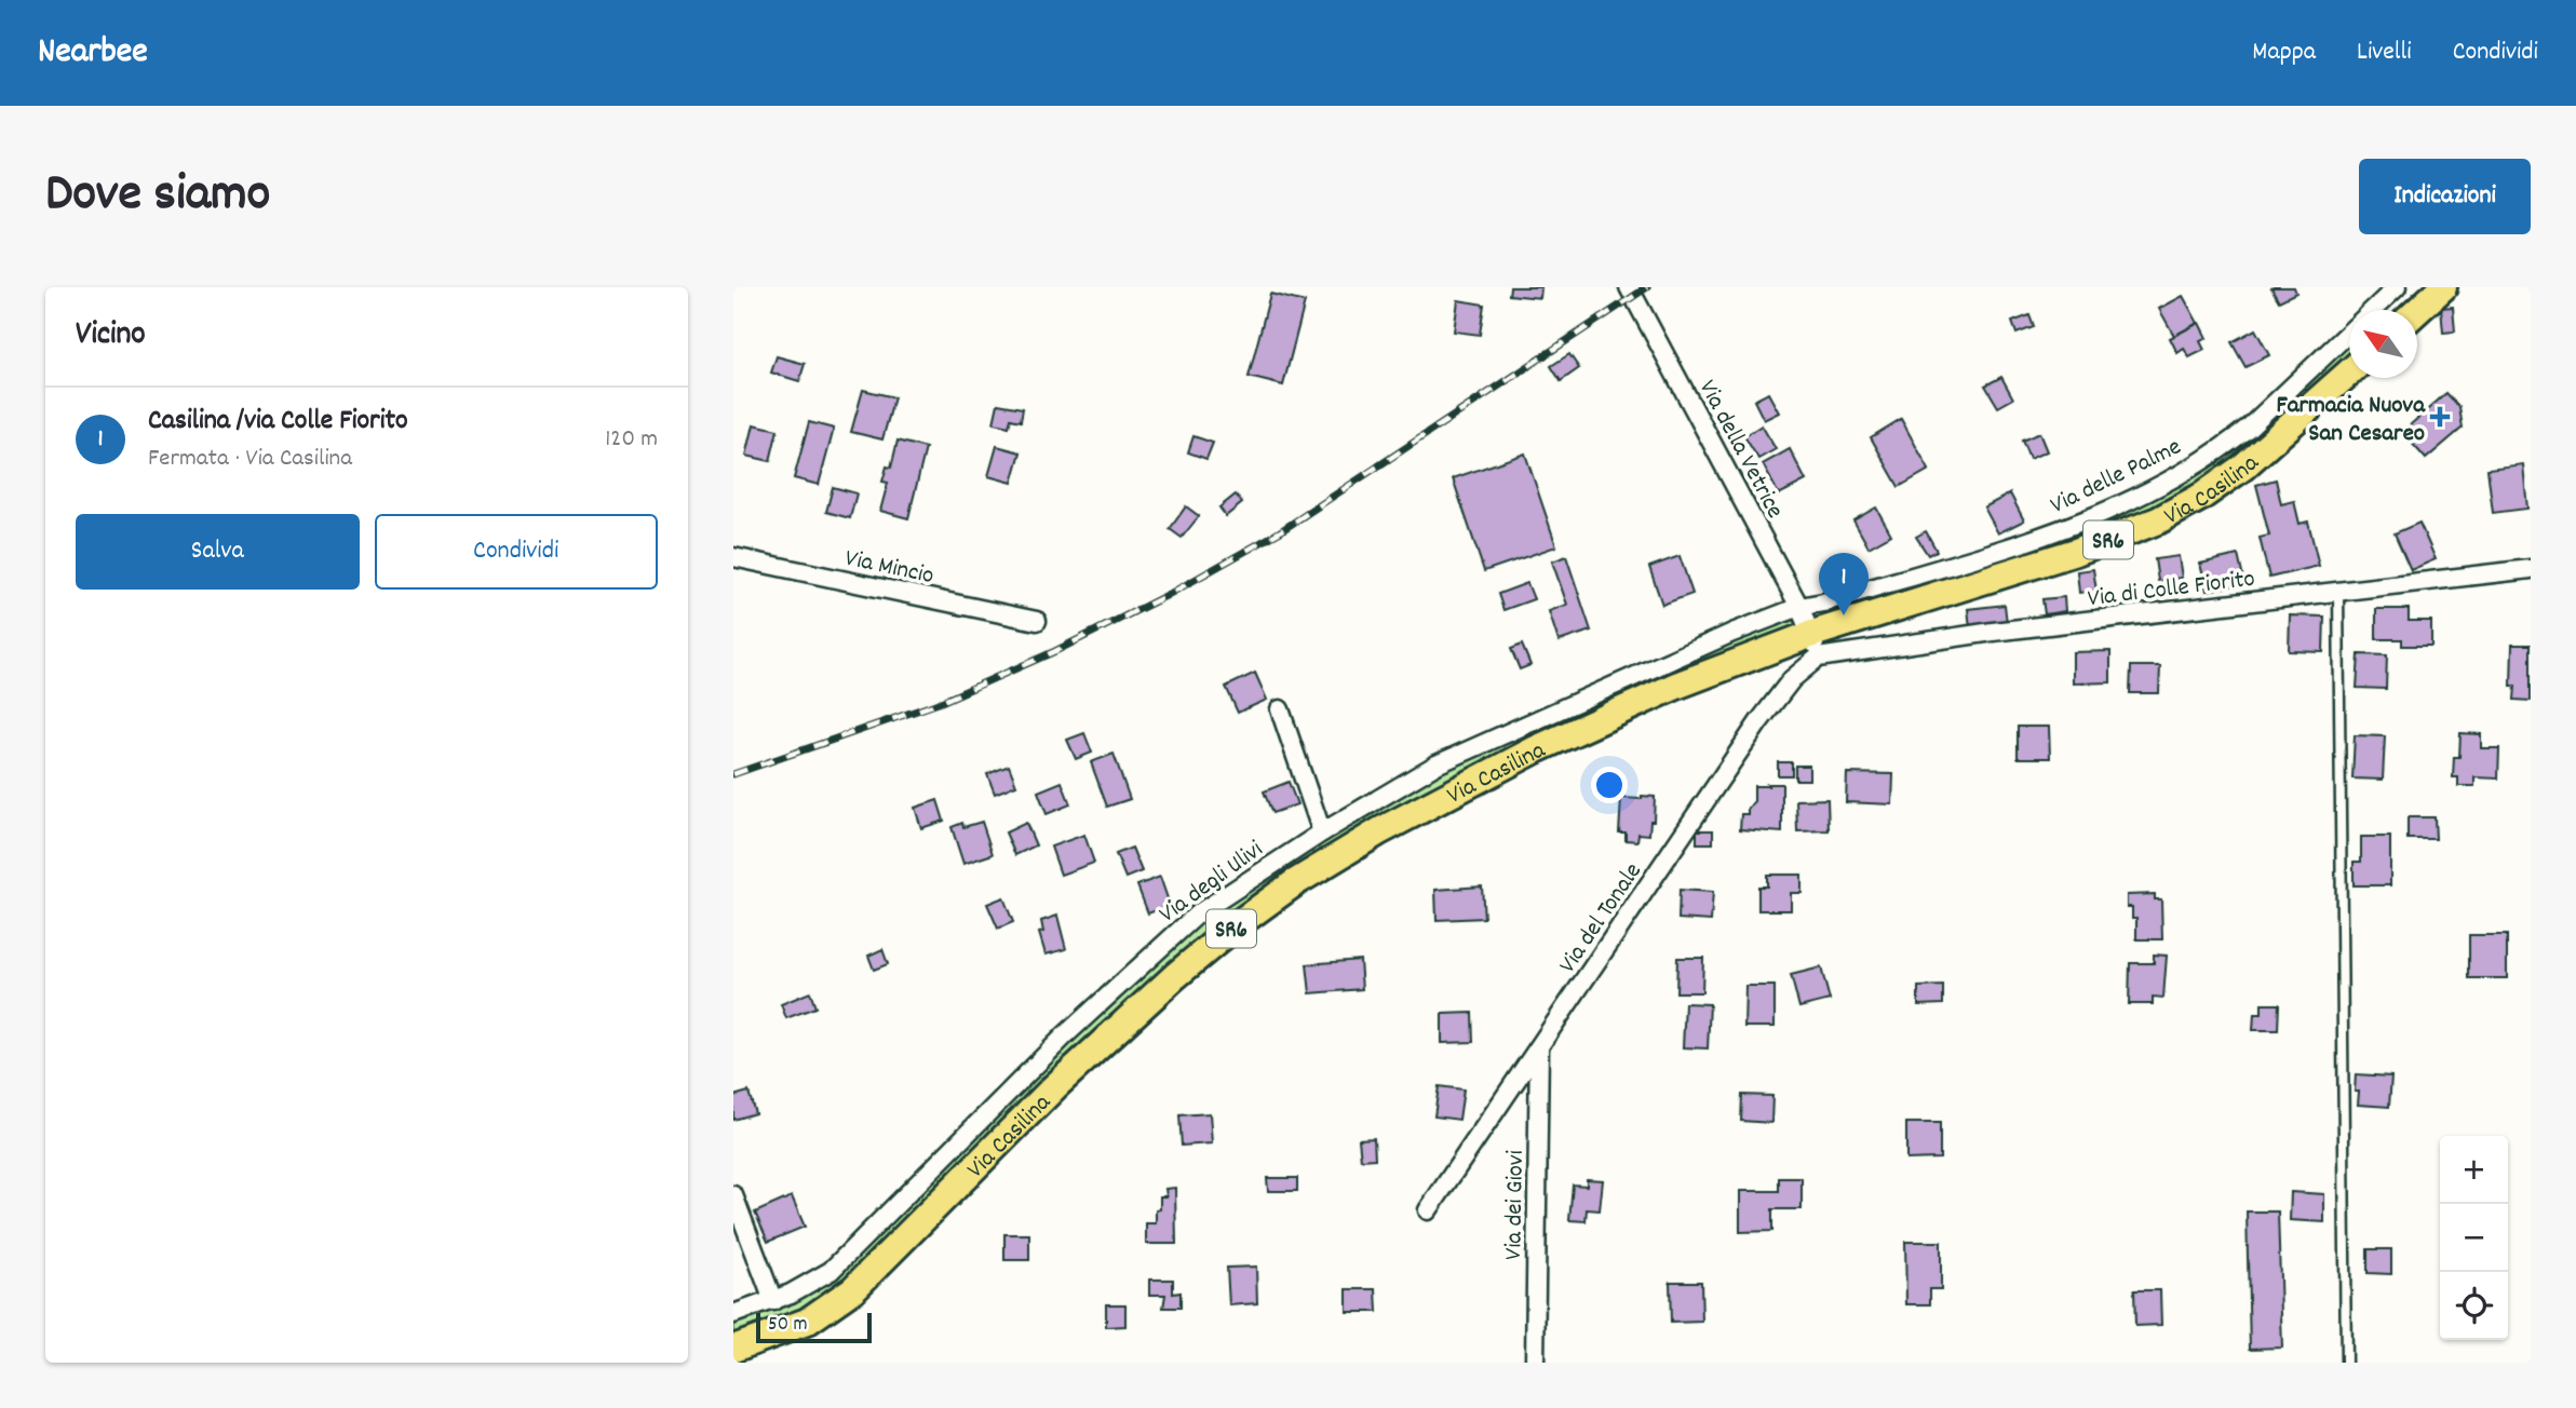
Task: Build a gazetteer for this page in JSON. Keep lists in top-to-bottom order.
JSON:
{
  "streets": {
    "main road": ["Via Casilina", "SR6"],
    "street": [
      "Via della Vetrice",
      "Via delle Palme",
      "Via Mincio",
      "Via di Colle Fiorito",
      "Via degli Ulivi",
      "Via del Tonale",
      "Via dei Giovi"
    ]
  },
  "crossings": [
    ["Via della Vetrice", "Via delle Palme"],
    ["Via della Vetrice", "Via Casilina"],
    ["Via della Vetrice", "Via di Colle Fiorito"],
    ["Via della Vetrice", "Via degli Ulivi"],
    ["Via della Vetrice", "Via del Tonale"],
    ["Via delle Palme", "Via degli Ulivi"],
    ["Via Casilina", "Via di Colle Fiorito"],
    ["Via Casilina", "Via del Tonale"],
    ["Via di Colle Fiorito", "Via del Tonale"],
    ["Via del Tonale", "Via dei Giovi"]
  ],
  "places": {
    "health": ["Farmacia Nuova San Cesareo"]
  },
  "scale_bar": "50 m",
  "north": "top left",
  "page": {
    "header": "Nearbee",
    "nav": ["Mappa", "Livelli", "Condividi"],
    "title": "Dove siamo",
    "buttons": [
      "Indicazioni",
      ["Salva", "Condividi"]
    ],
    "heading": "Vicino",
    "list": [
      {
        "mark": "1",
        "name": "Casilina /via Colle Fiorito",
        "note": "Fermata · Via Casilina",
        "value": "120 m"
      }
    ],
    "pins": "1",
    "map_buttons": ["+", "−"],
    "scale": "50 m"
  }
}
